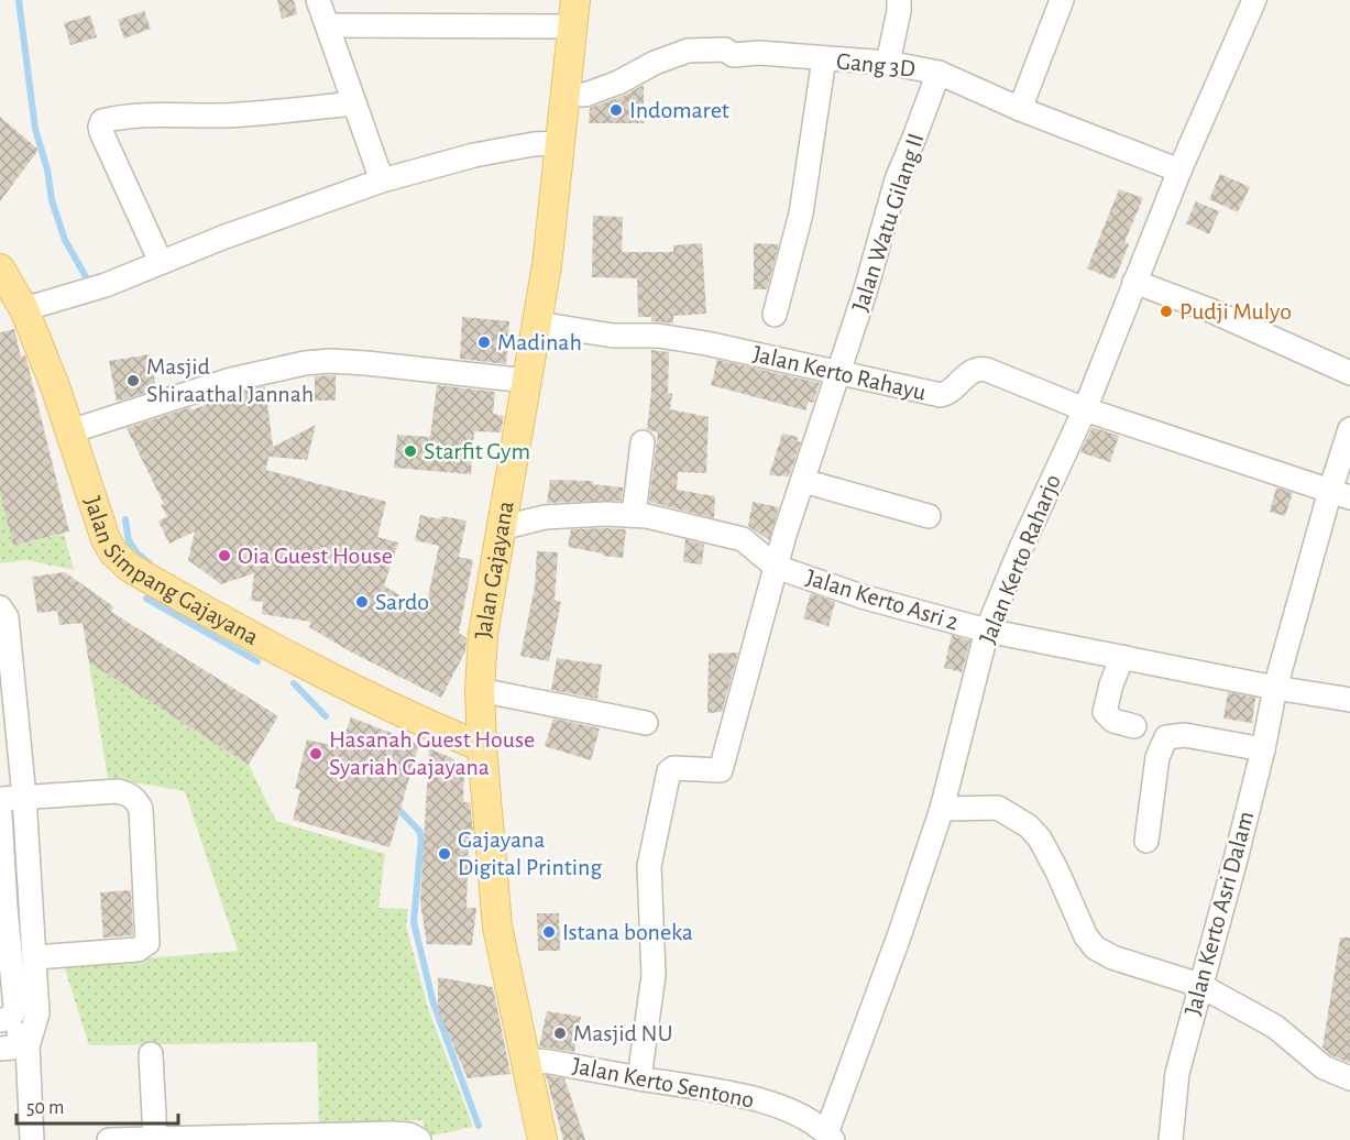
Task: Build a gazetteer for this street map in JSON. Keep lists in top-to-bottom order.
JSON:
{
  "streets": {
    "main road": ["Jalan Simpang Gajayana", "Jalan Gajayana"],
    "street": [
      "Gang 3D",
      "Jalan Watu Gilang II",
      "Jalan Kerto Rahayu",
      "Jalan Kerto Raharjo",
      "Jalan Kerto Asri 2",
      "Jalan Kerto Asri Dalam",
      "Jalan Kerto Sentono"
    ]
  },
  "crossings": [
    ["Gang 3D", "Jalan Watu Gilang II"],
    ["Gang 3D", "Jalan Kerto Raharjo"],
    ["Gang 3D", "Jalan Gajayana"],
    ["Jalan Watu Gilang II", "Jalan Kerto Rahayu"],
    ["Jalan Watu Gilang II", "Jalan Kerto Asri 2"],
    ["Jalan Watu Gilang II", "Jalan Kerto Sentono"],
    ["Jalan Kerto Rahayu", "Jalan Kerto Raharjo"],
    ["Jalan Kerto Rahayu", "Jalan Gajayana"],
    ["Jalan Kerto Rahayu", "Jalan Kerto Asri Dalam"],
    ["Jalan Kerto Raharjo", "Jalan Kerto Asri 2"],
    ["Jalan Kerto Raharjo", "Jalan Kerto Sentono"],
    ["Jalan Simpang Gajayana", "Jalan Gajayana"],
    ["Jalan Gajayana", "Jalan Kerto Asri 2"],
    ["Jalan Gajayana", "Jalan Kerto Sentono"],
    ["Jalan Kerto Asri 2", "Jalan Kerto Asri Dalam"]
  ],
  "places": [
    "Indomaret",
    "Pudji Mulyo",
    "Madinah",
    "Masjid Shiraathal Jannah",
    "Starfit Gym",
    "Oia Guest House",
    "Sardo",
    "Hasanah Guest House Syariah Gajayana",
    "Gajayana Digital Printing",
    "Istana boneka",
    "Masjid NU"
  ],
  "scale_bar": "50 m"
}
